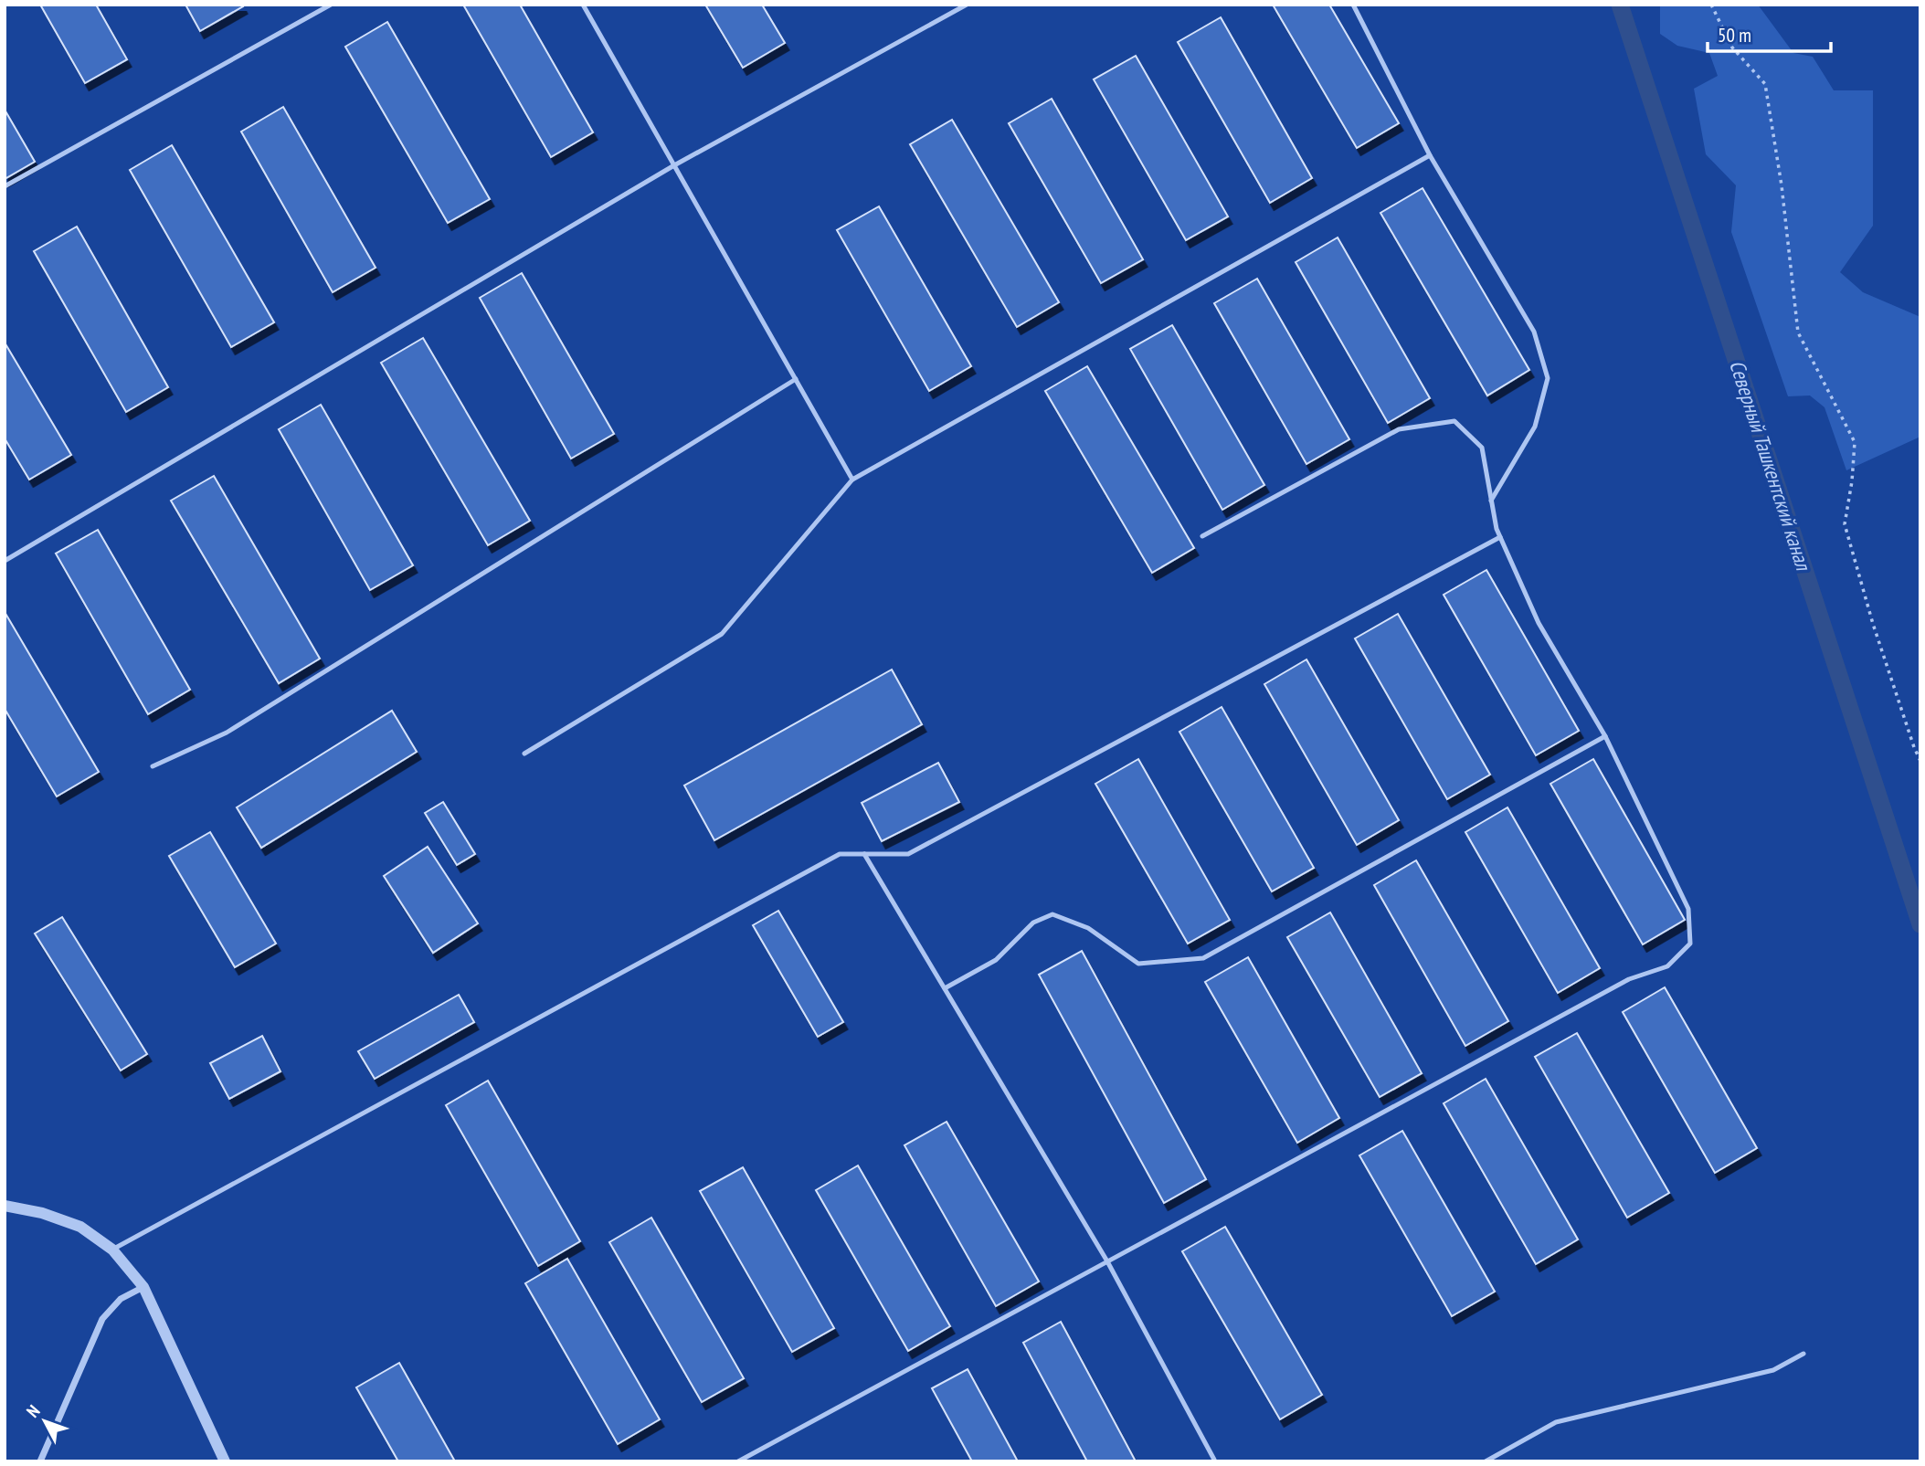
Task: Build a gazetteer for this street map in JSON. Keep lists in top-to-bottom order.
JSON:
{
  "water": ["Северный Ташкентский канал"],
  "scale_bar": "50 m",
  "north": "top left"
}
